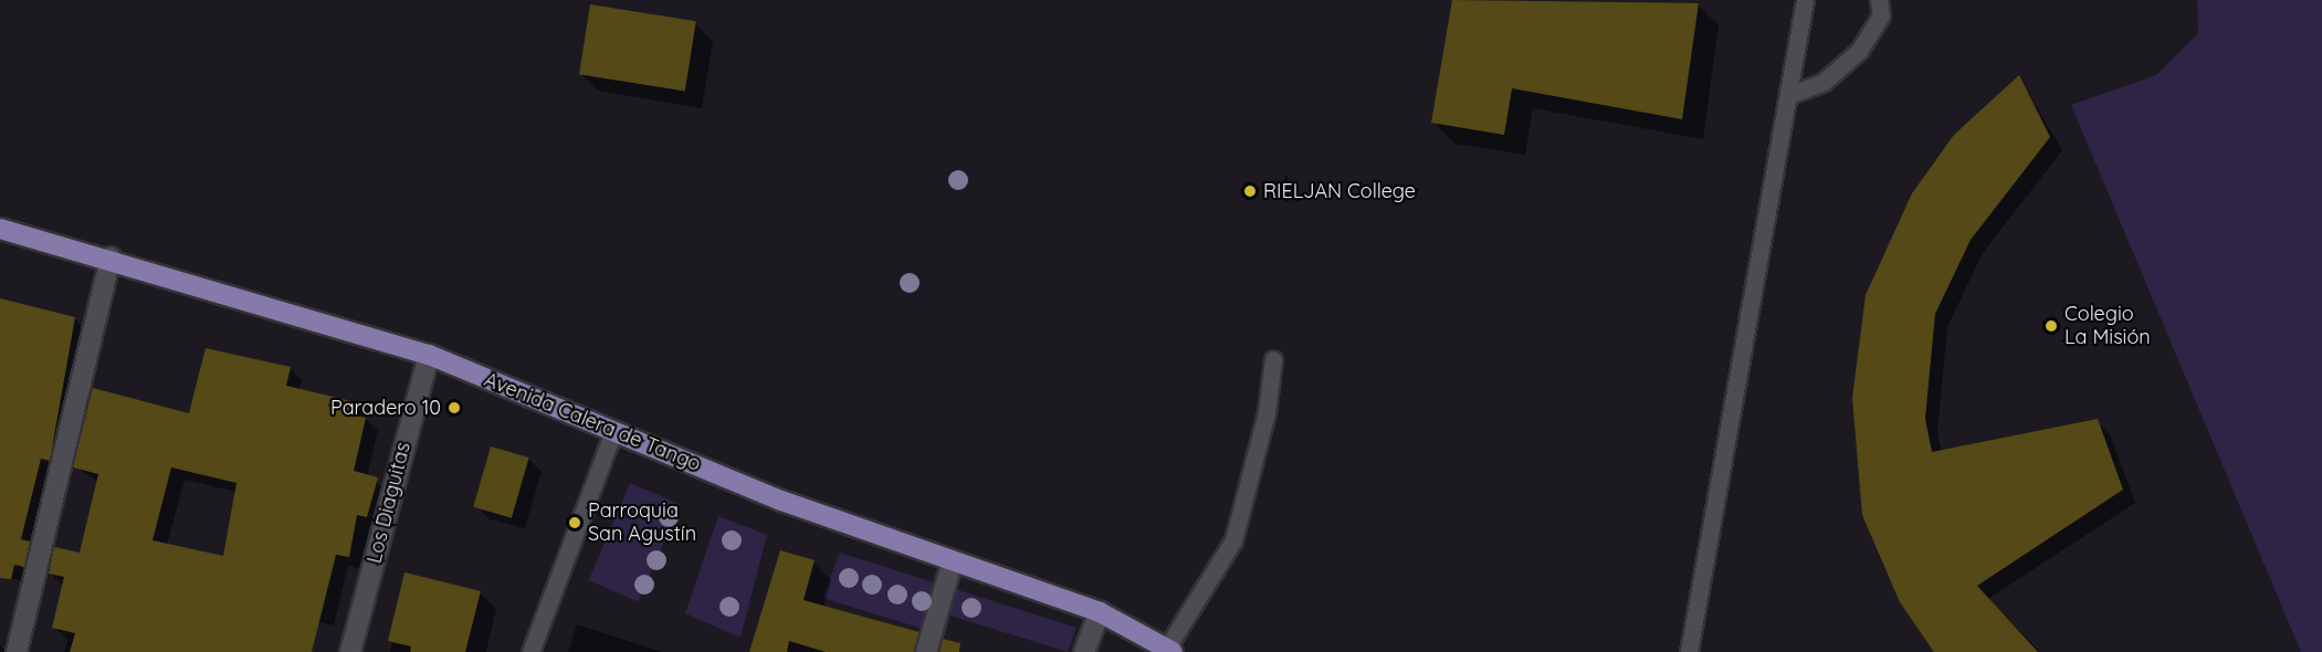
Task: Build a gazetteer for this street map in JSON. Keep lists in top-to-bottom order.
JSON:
{
  "streets": {
    "main road": ["Avenida Calera de Tango"],
    "street": ["Los Diaguitas"]
  },
  "crossings": [
    ["Avenida Calera de Tango", "Los Diaguitas"]
  ],
  "places": [
    "RIELJAN College",
    "Colegio La Misión",
    "Paradero 10",
    "Parroquia San Agustín"
  ]
}
